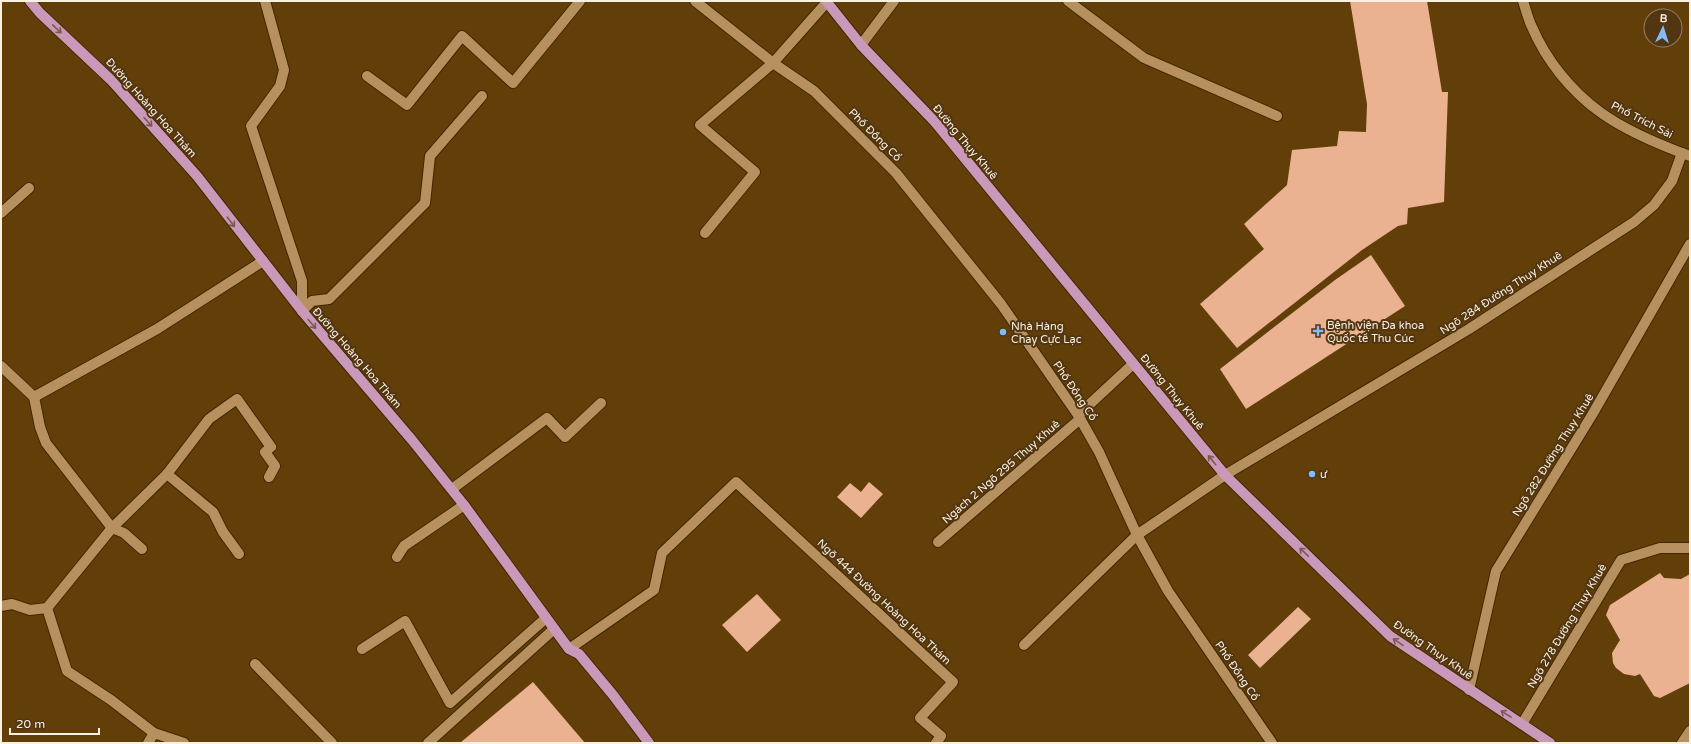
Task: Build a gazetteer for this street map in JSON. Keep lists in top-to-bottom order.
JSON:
{
  "streets": {
    "main road": ["Đường Hoàng Hoa Thám", "Đường Thụy Khuê"],
    "street": [
      "Phố Trích Sài",
      "Phố Đồng Cổ",
      "Ngõ 284 Đường Thụy Khuê",
      "Ngõ 282 Đường Thụy Khuê",
      "Ngách 2 Ngõ 295 Thụy Khuê",
      "Ngõ 444 Đường Hoàng Hoa Thám",
      "Ngõ 278 Đường Thụy Khuê"
    ]
  },
  "crossings": [
    ["Đường Hoàng Hoa Thám", "Ngõ 444 Đường Hoàng Hoa Thám"],
    ["Phố Trích Sài", "Ngõ 284 Đường Thụy Khuê"],
    ["Phố Đồng Cổ", "Ngõ 284 Đường Thụy Khuê"],
    ["Phố Đồng Cổ", "Ngách 2 Ngõ 295 Thụy Khuê"],
    ["Đường Thụy Khuê", "Ngõ 284 Đường Thụy Khuê"],
    ["Đường Thụy Khuê", "Ngõ 282 Đường Thụy Khuê"],
    ["Đường Thụy Khuê", "Ngách 2 Ngõ 295 Thụy Khuê"],
    ["Đường Thụy Khuê", "Ngõ 278 Đường Thụy Khuê"]
  ],
  "one_way": ["Đường Hoàng Hoa Thám", "Đường Thụy Khuê"],
  "places": {
    "health": ["Bệnh viện Đa khoa Quốc tế Thu Cúc"],
    "other": ["Nhà Hàng Chay Cực Lạc", "ư"]
  },
  "scale_bar": "20 m",
  "north": "top"
}
